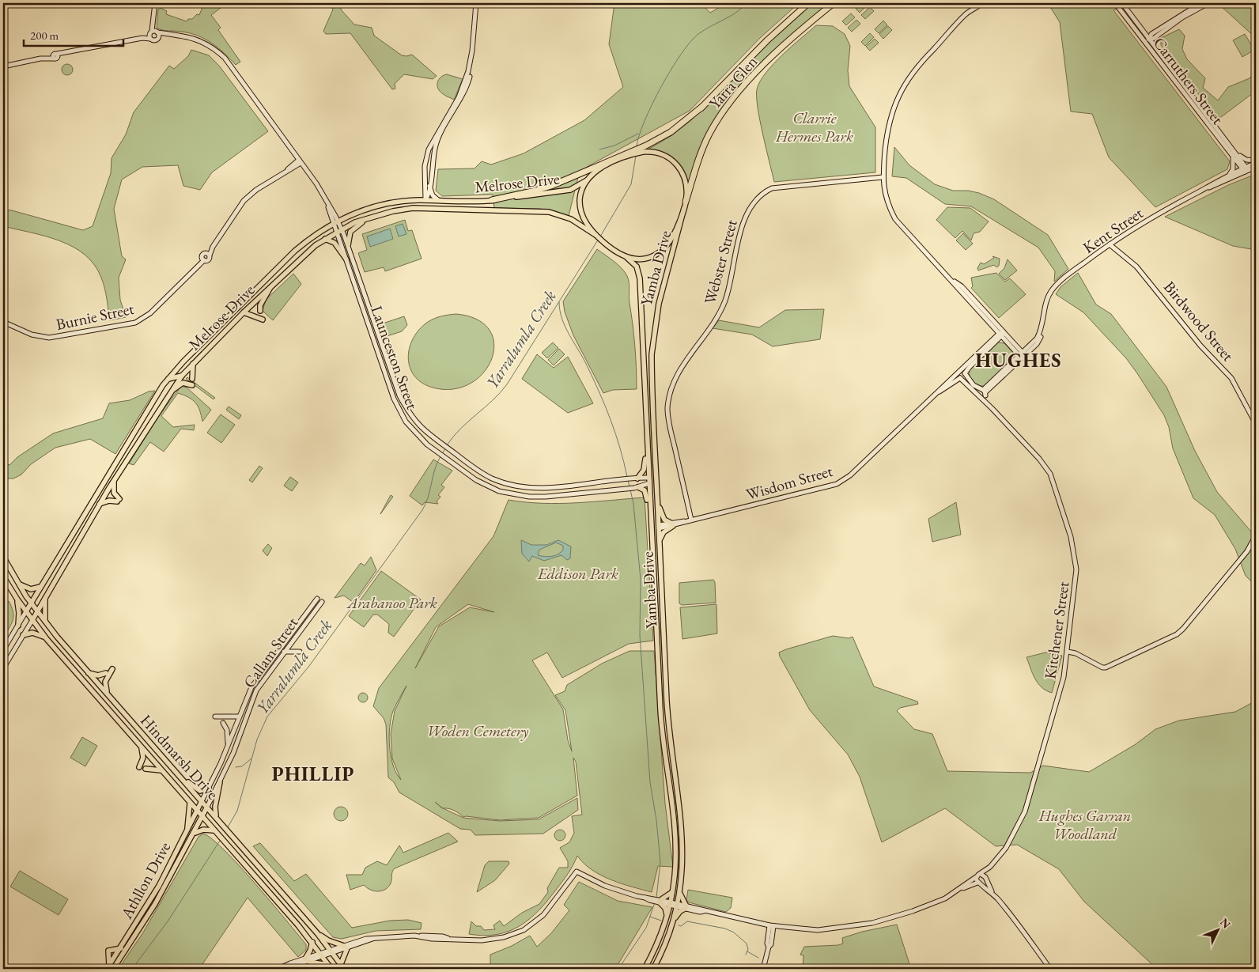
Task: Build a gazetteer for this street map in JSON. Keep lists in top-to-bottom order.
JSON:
{
  "streets": {
    "highway": ["Yarra Glen"],
    "main road": [
      "Melrose Drive",
      "Yamba Drive",
      "Hindmarsh Drive",
      "Athllon Drive"
    ],
    "street": [
      "Carruthers Street",
      "Kent Street",
      "Webster Street",
      "Burnie Street",
      "Birdwood Street",
      "Launceston Street",
      "Wisdom Street",
      "Kitchener Street",
      "Callam Street"
    ]
  },
  "crossings": [
    ["Carruthers Street", "Kent Street"],
    ["Yarra Glen", "Melrose Drive"],
    ["Yarra Glen", "Yamba Drive"],
    ["Melrose Drive", "Yamba Drive"],
    ["Melrose Drive", "Launceston Street"],
    ["Melrose Drive", "Hindmarsh Drive"],
    ["Kent Street", "Birdwood Street"],
    ["Kent Street", "Kitchener Street"],
    ["Webster Street", "Wisdom Street"],
    ["Yamba Drive", "Launceston Street"],
    ["Yamba Drive", "Wisdom Street"],
    ["Wisdom Street", "Kitchener Street"],
    ["Callam Street", "Hindmarsh Drive"],
    ["Callam Street", "Athllon Drive"],
    ["Hindmarsh Drive", "Athllon Drive"]
  ],
  "districts": ["HUGHES", "PHILLIP"],
  "water": ["Yarralumla Creek"],
  "parks": [
    "Clarrie Hermes Park",
    "Eddison Park",
    "Arabanoo Park",
    "Woden Cemetery",
    "Hughes Garran Woodland"
  ],
  "scale_bar": "200 m",
  "north": "top right"
}
